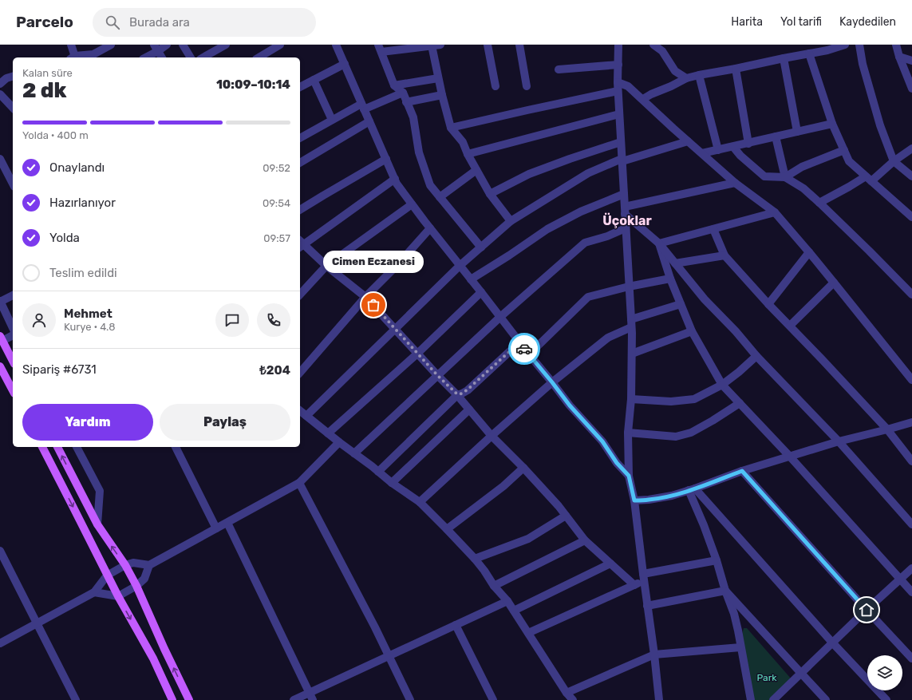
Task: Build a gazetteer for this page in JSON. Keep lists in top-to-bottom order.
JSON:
{
  "districts": ["Üçoklar"],
  "parks": ["Park"],
  "places": ["Cimen Eczanesi"],
  "page": {
    "header": "Parcelo",
    "search": "Burada ara",
    "nav": ["Harita", "Yol tarifi", "Kaydedilen"],
    "heading": ["2 dk", "Kalan süre", "10:09–10:14"],
    "panel": [
      "Mehmet",
      "Kurye · 4.8",
      "Sipariş #6731",
      "₺204"
    ],
    "bar": "Yolda · 400 m",
    "list": [
      ["Onaylandı", "09:52"],
      ["Hazırlanıyor", "09:54"],
      ["Yolda", "09:57"],
      "Teslim edildi"
    ],
    "bubble": "Cimen Eczanesi",
    "buttons": ["Yardım", "Paylaş"]
  }
}
